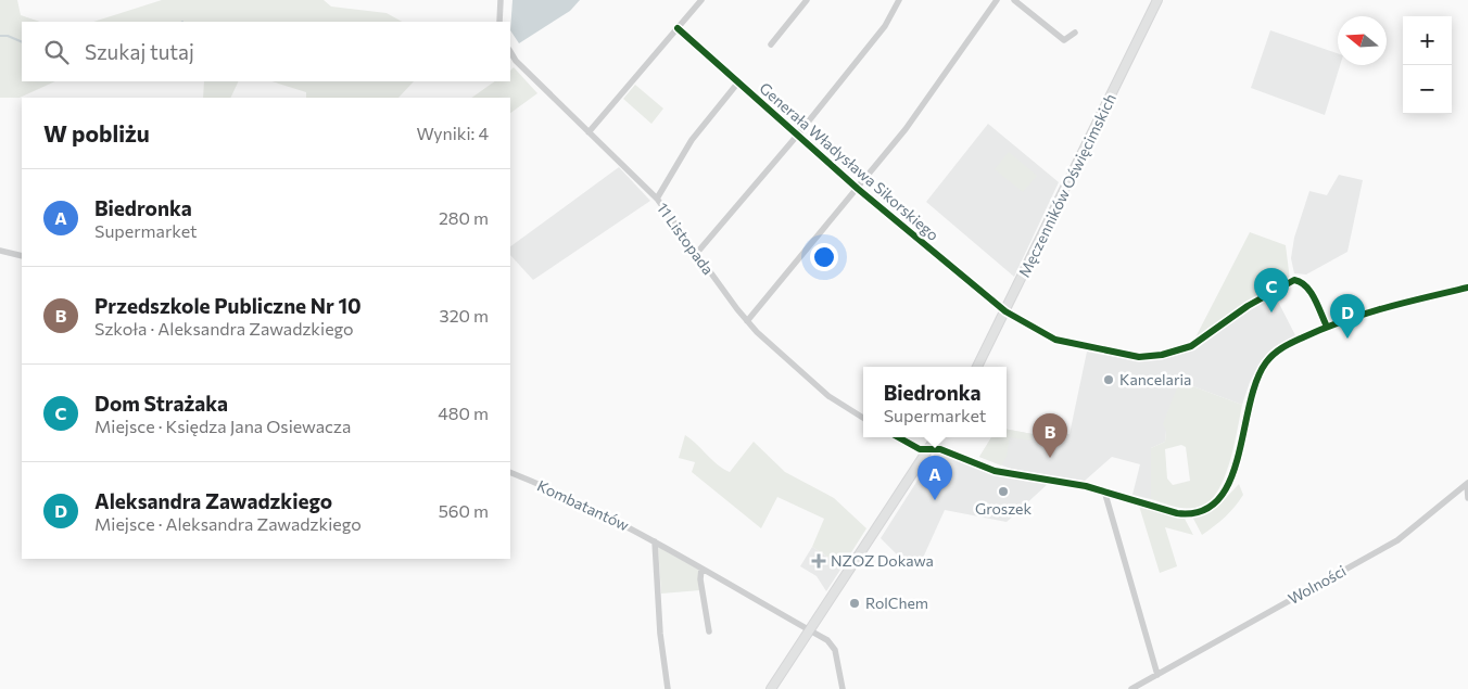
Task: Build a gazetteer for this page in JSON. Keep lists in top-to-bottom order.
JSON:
{
  "streets": {
    "main road": ["Męczenników Oświęcimskich"],
    "street": [
      "Generała Władysława Sikorskiego",
      "11 Listopada",
      "Kombatantów",
      "Wolności"
    ]
  },
  "crossings": [
    ["Generała Władysława Sikorskiego", "Męczenników Oświęcimskich"]
  ],
  "places": {
    "other": ["Kancelaria", "Groszek", "RolChem"],
    "health": ["NZOZ Dokawa"]
  },
  "north": "left",
  "page": {
    "map_buttons": ["+", "−"],
    "search": "Szukaj tutaj",
    "heading": ["W pobliżu", "Wyniki: 4"],
    "list": [
      {
        "mark": "A",
        "name": "Biedronka",
        "note": "Supermarket",
        "value": "280 m"
      },
      {
        "mark": "B",
        "name": "Przedszkole Publiczne Nr 10",
        "note": "Szkoła · Aleksandra Zawadzkiego",
        "value": "320 m"
      },
      {
        "mark": "C",
        "name": "Dom Strażaka",
        "note": "Miejsce · Księdza Jana Osiewacza",
        "value": "480 m"
      },
      {
        "mark": "D",
        "name": "Aleksandra Zawadzkiego",
        "note": "Miejsce · Aleksandra Zawadzkiego",
        "value": "560 m"
      }
    ],
    "pins": [
      "C",
      "D",
      "B",
      "A"
    ],
    "popup": ["Biedronka", "Supermarket"]
  }
}
